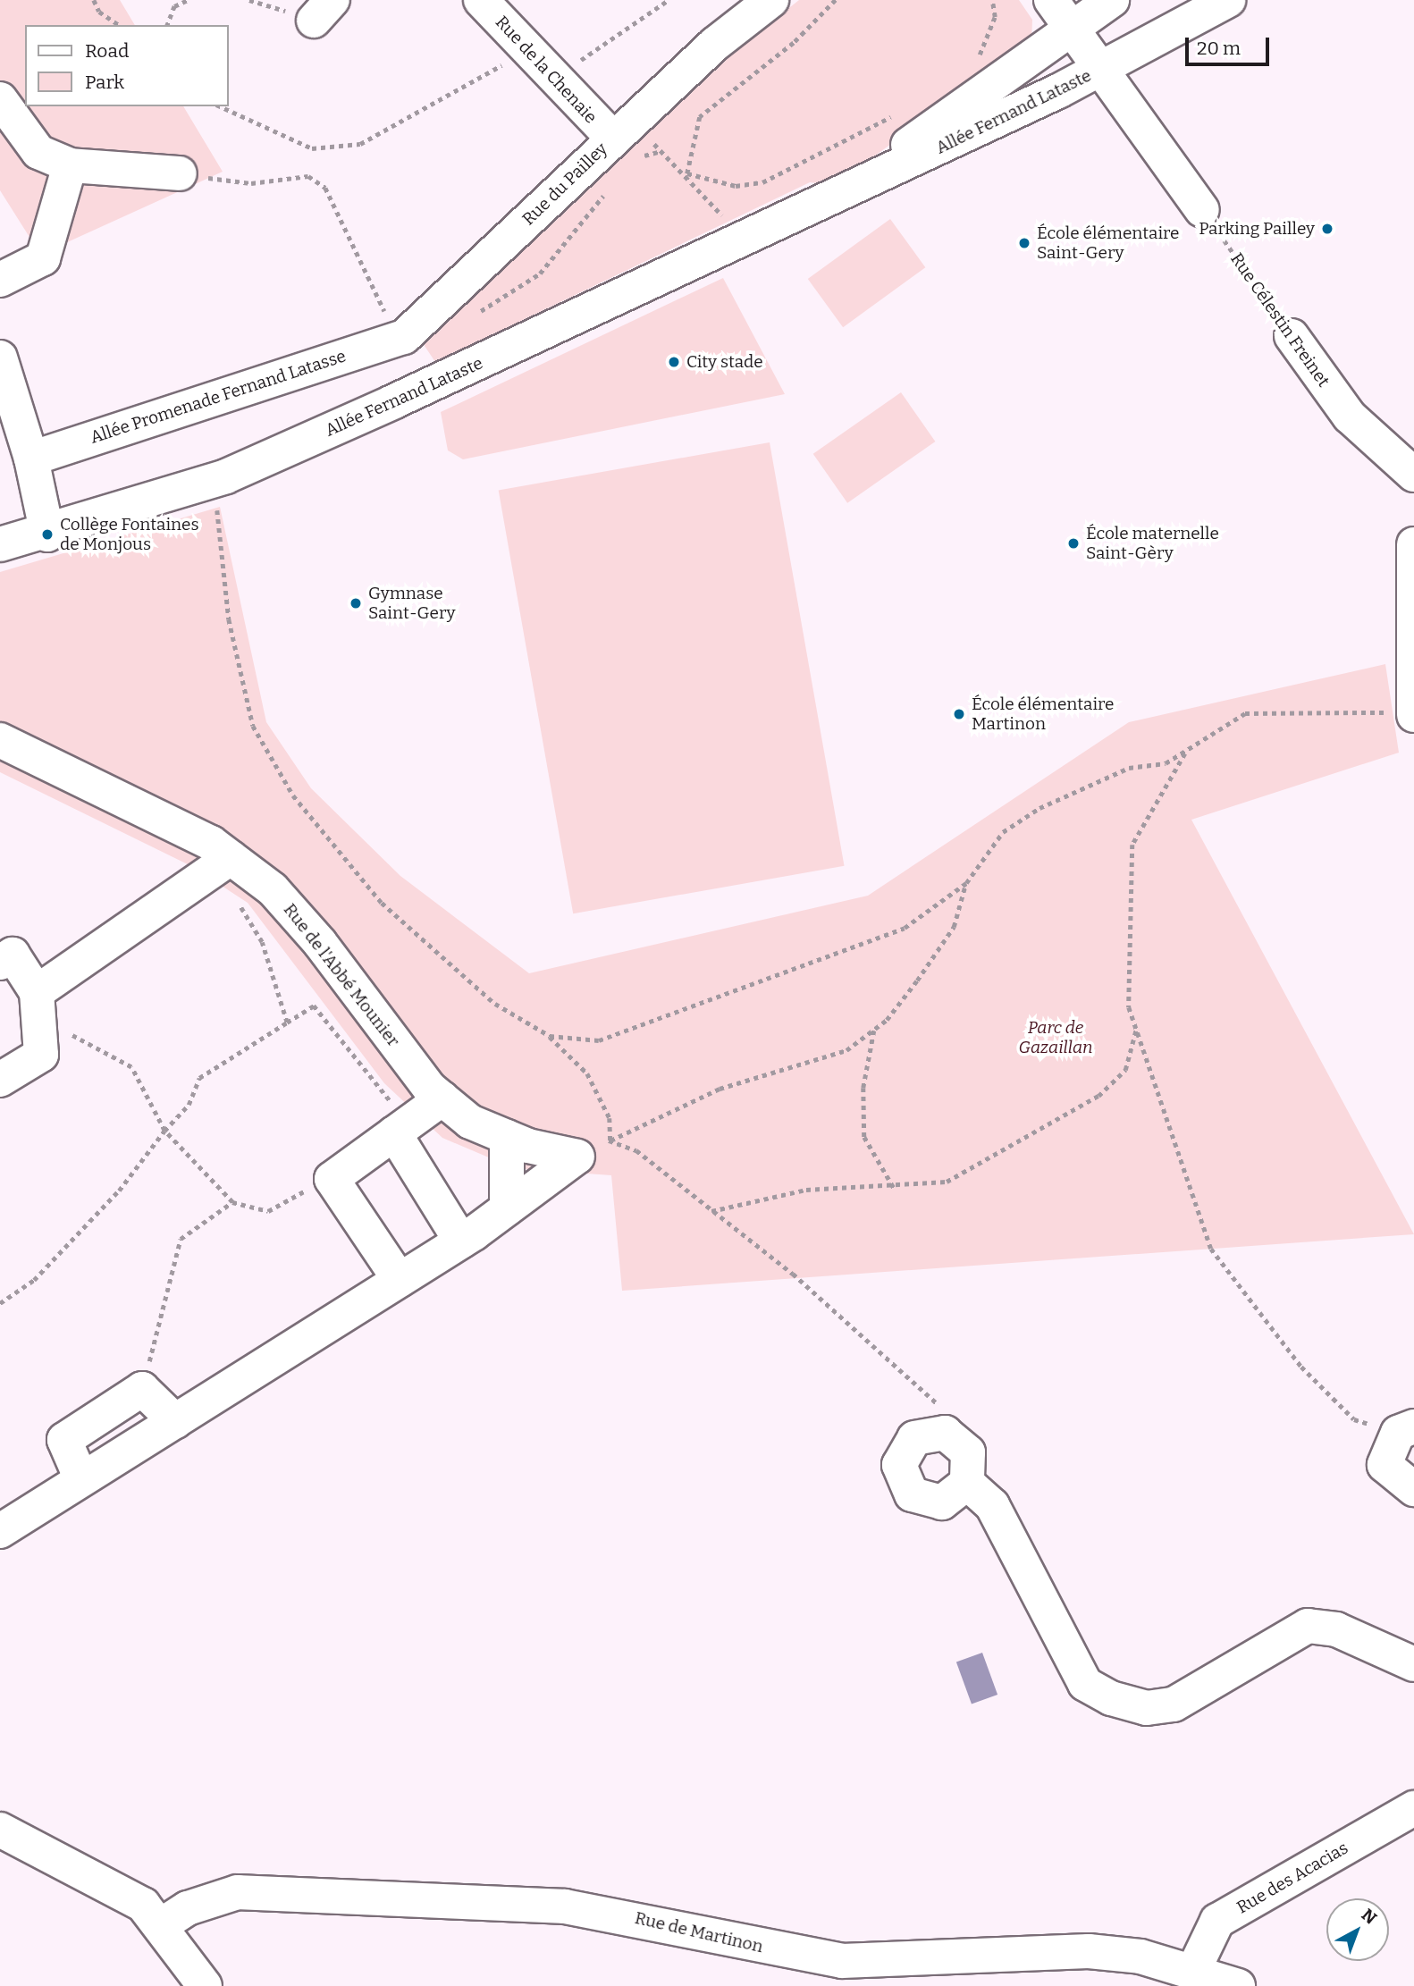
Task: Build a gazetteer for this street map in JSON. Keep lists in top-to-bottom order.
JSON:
{
  "streets": {
    "street": [
      "Rue de la Chenaie",
      "Allée Fernand Lataste",
      "Rue du Pailley",
      "Rue Célestin Freinet",
      "Allée Promenade Fernand Latasse",
      "Rue de l'Abbé Mounier",
      "Rue des Acacias",
      "Rue de Martinon"
    ]
  },
  "crossings": [
    ["Rue de la Chenaie", "Rue du Pailley"],
    ["Rue du Pailley", "Allée Promenade Fernand Latasse"],
    ["Rue des Acacias", "Rue de Martinon"]
  ],
  "parks": ["Parc de Gazaillan"],
  "places": [
    "Parking Pailley",
    "École élémentaire Saint-Gery",
    "City stade",
    "Collège Fontaines de Monjous",
    "École maternelle Saint-Gèry",
    "Gymnase Saint-Gery",
    "École élémentaire Martinon"
  ],
  "legend": ["Road", "Park"],
  "scale_bar": "20 m",
  "north": "top right"
}
